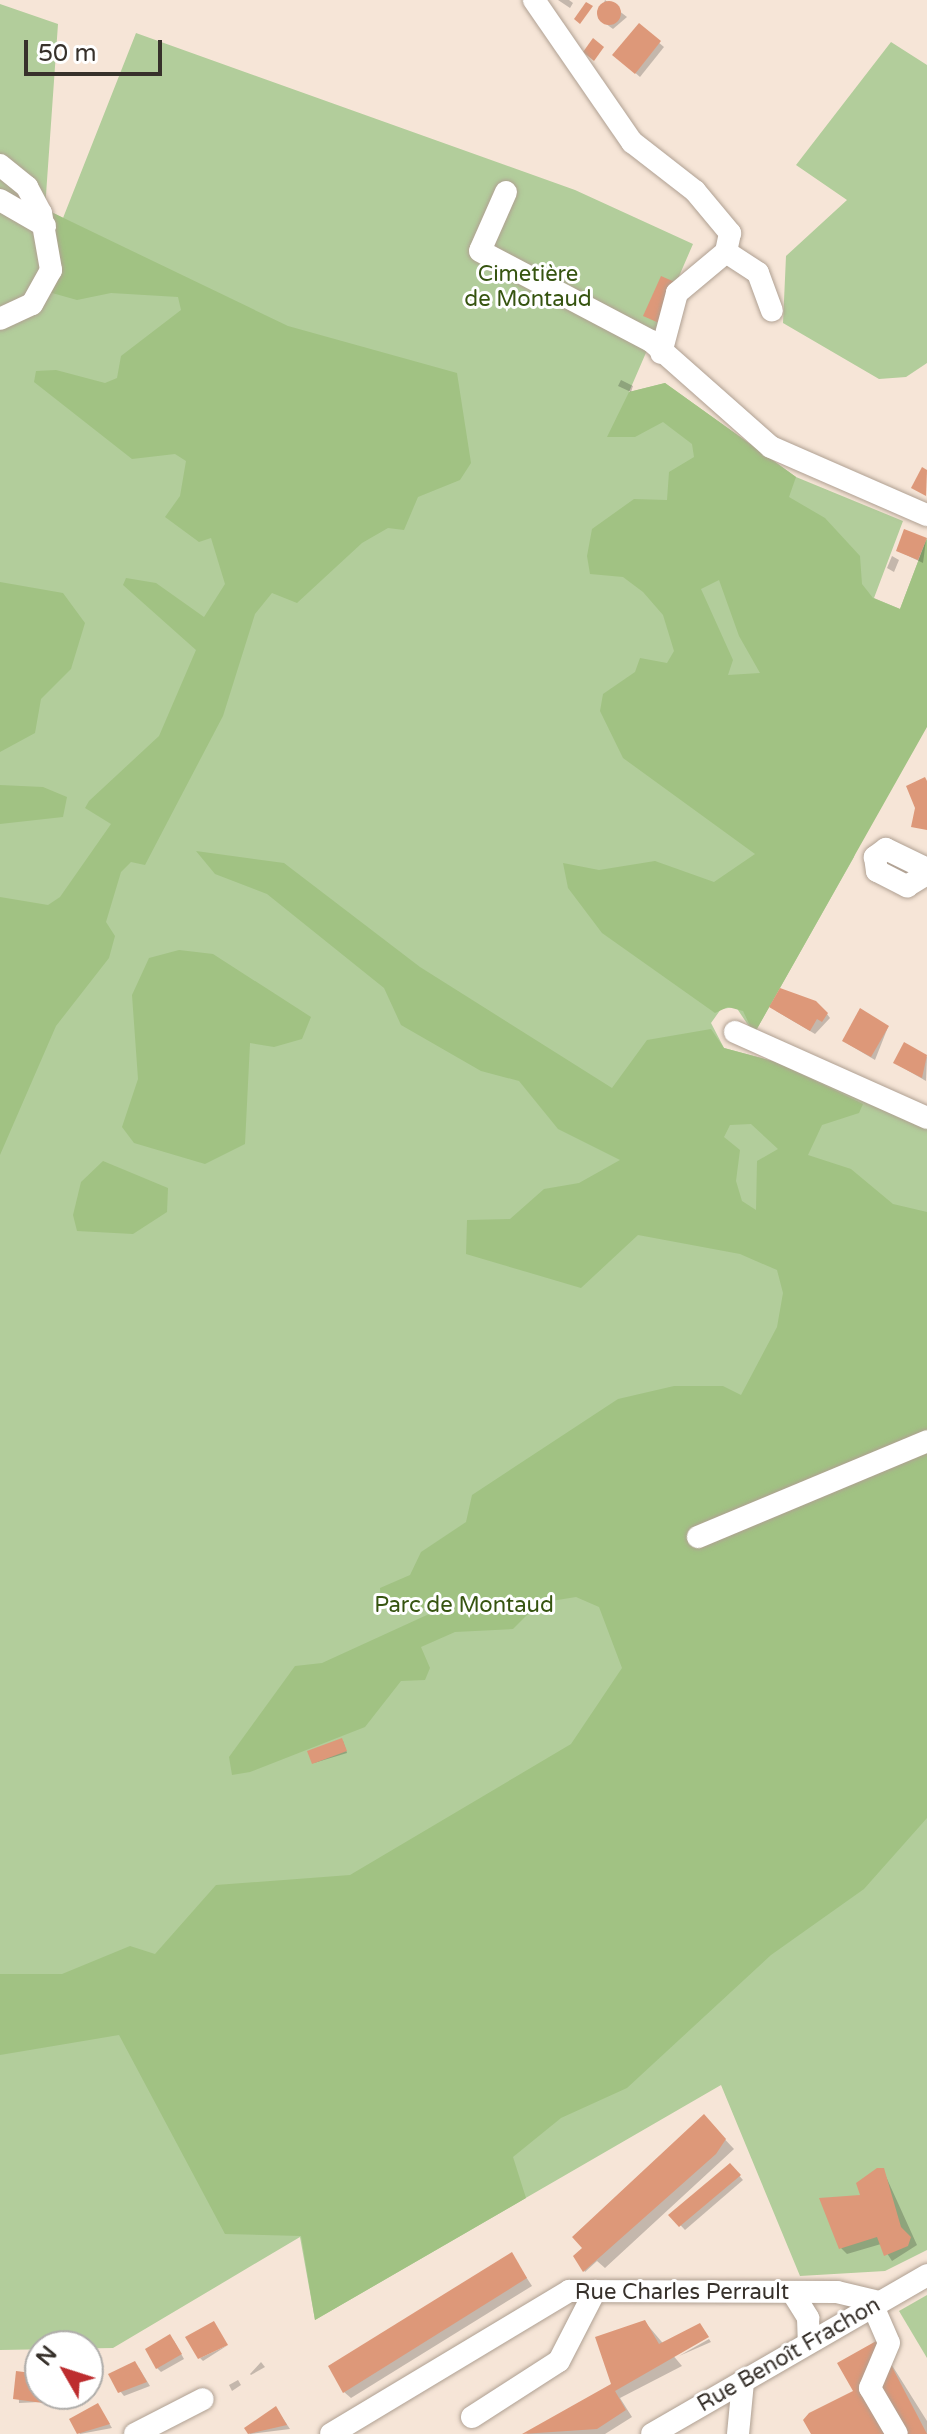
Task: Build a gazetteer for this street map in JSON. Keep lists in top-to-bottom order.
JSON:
{
  "streets": {
    "street": ["Rue Charles Perrault", "Rue Benoît Frachon"]
  },
  "crossings": [
    ["Rue Charles Perrault", "Rue Benoît Frachon"]
  ],
  "parks": ["Cimetière de Montaud", "Parc de Montaud"],
  "scale_bar": "50 m",
  "north": "top left"
}
